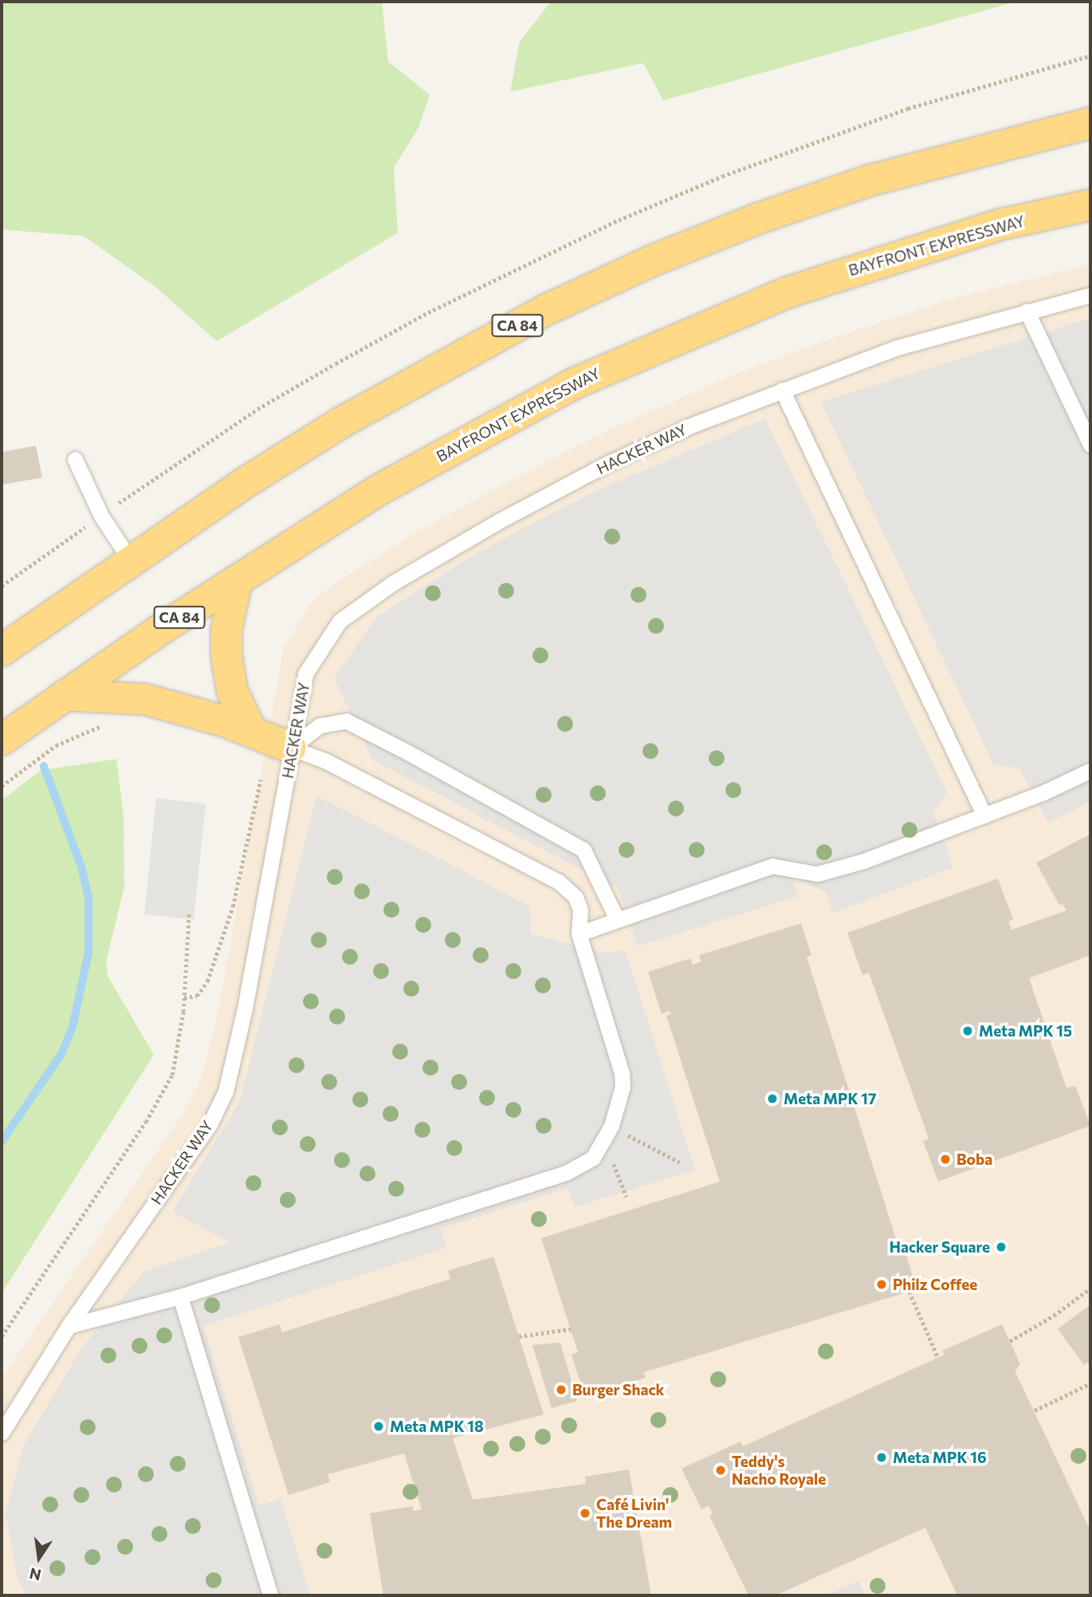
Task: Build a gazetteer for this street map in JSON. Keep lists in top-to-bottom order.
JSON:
{
  "streets": {
    "highway": ["BAYFRONT EXPRESSWAY", "CA 84"],
    "lane": ["HACKER WAY"]
  },
  "places": [
    "Meta MPK 15",
    "Meta MPK 17",
    "Boba",
    "Hacker Square",
    "Philz Coffee",
    "Burger Shack",
    "Meta MPK 18",
    "Meta MPK 16",
    "Teddy's Nacho Royale",
    "Café Livin' The Dream"
  ],
  "north": "bottom"
}
